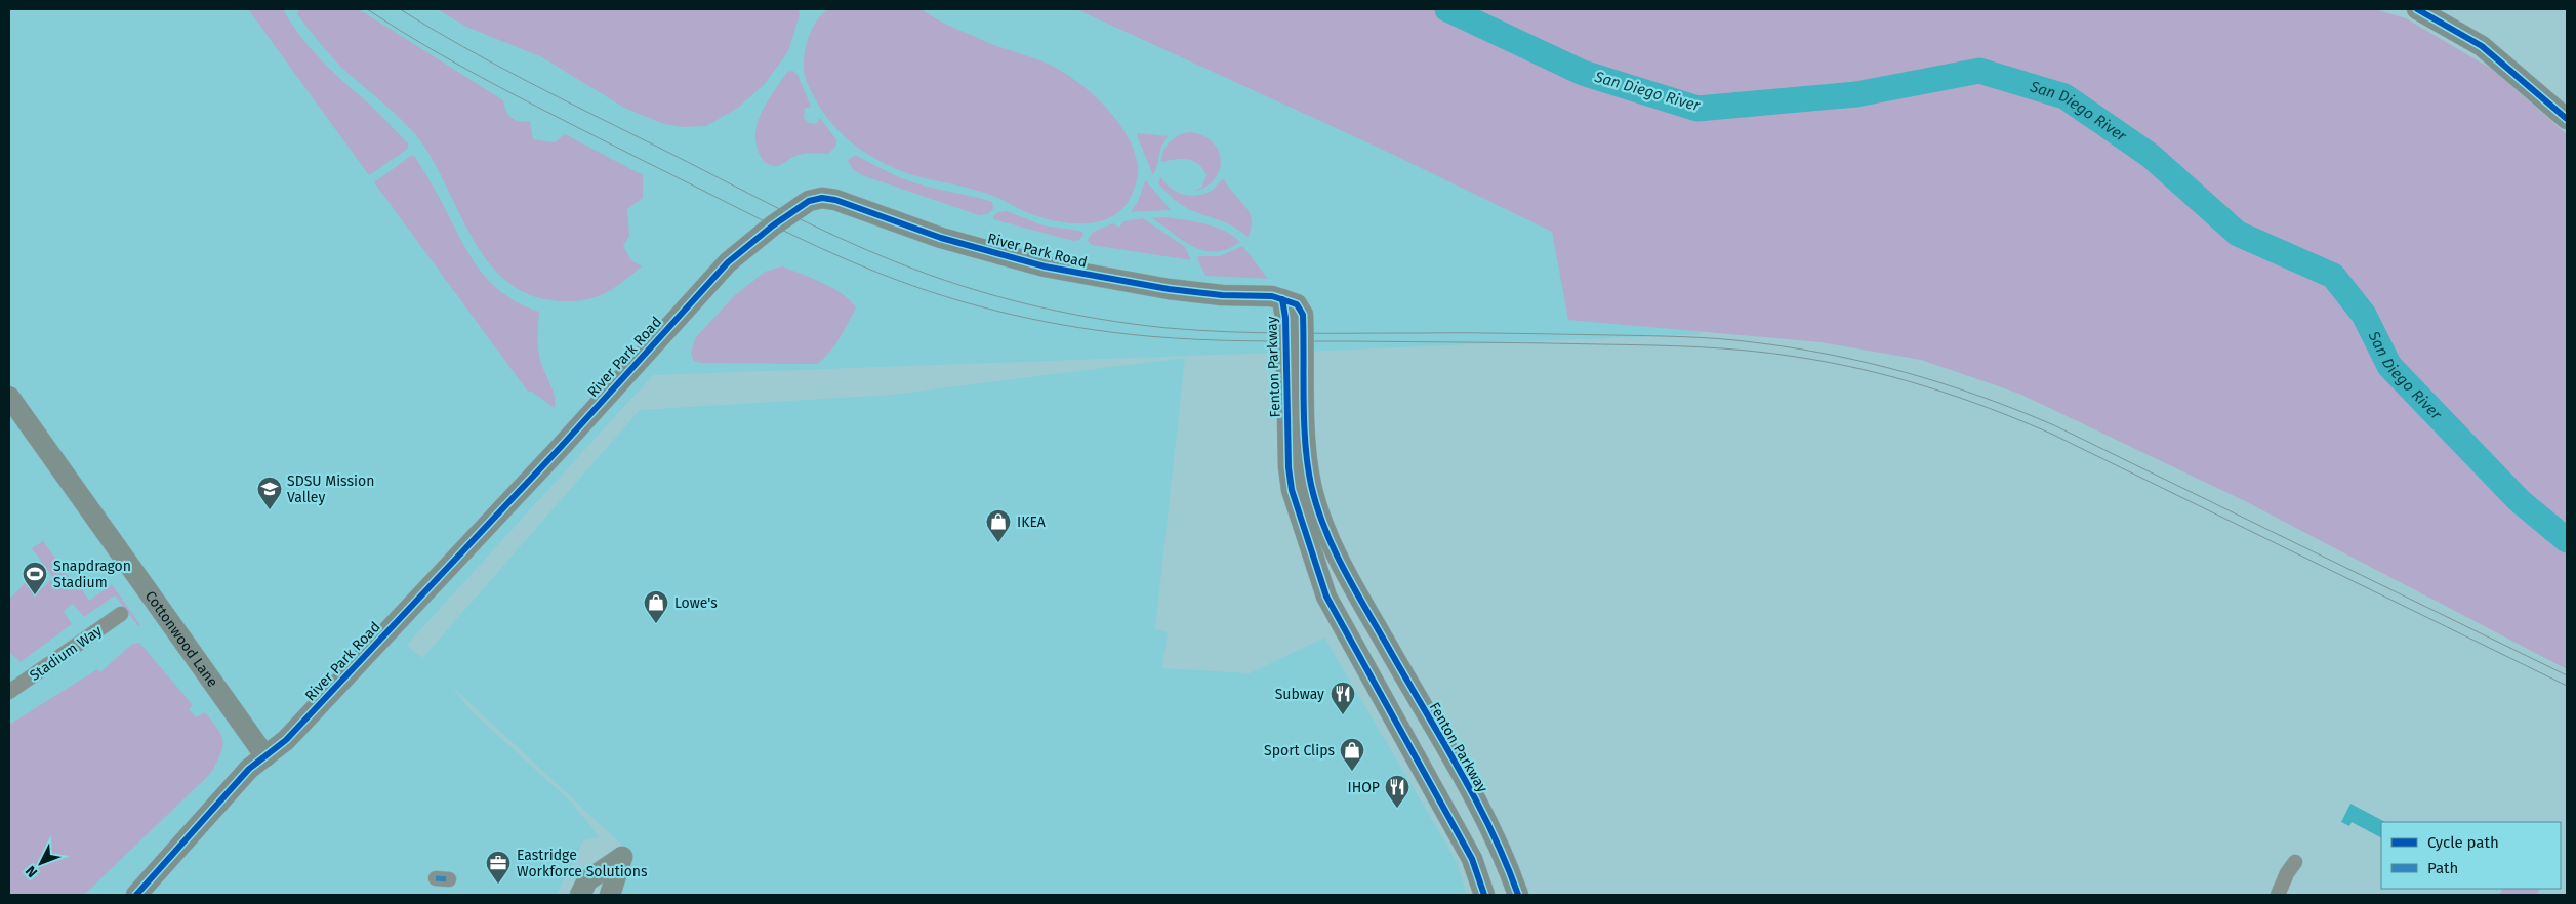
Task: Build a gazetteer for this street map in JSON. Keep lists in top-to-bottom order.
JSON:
{
  "streets": {
    "street": [
      "River Park Road",
      "Fenton Parkway",
      "Cottonwood Lane",
      "Stadium Way"
    ]
  },
  "crossings": [
    ["River Park Road", "Fenton Parkway"],
    ["River Park Road", "Cottonwood Lane"]
  ],
  "water": ["San Diego River"],
  "places": {
    "school or university": ["SDSU Mission Valley"],
    "shop": ["IKEA", "Lowe's", "Sport Clips"],
    "sports": ["Snapdragon Stadium"],
    "restaurant": ["Subway", "IHOP"],
    "office": ["Eastridge Workforce Solutions"]
  },
  "legend": ["Cycle path", "Path"],
  "north": "bottom left"
}
